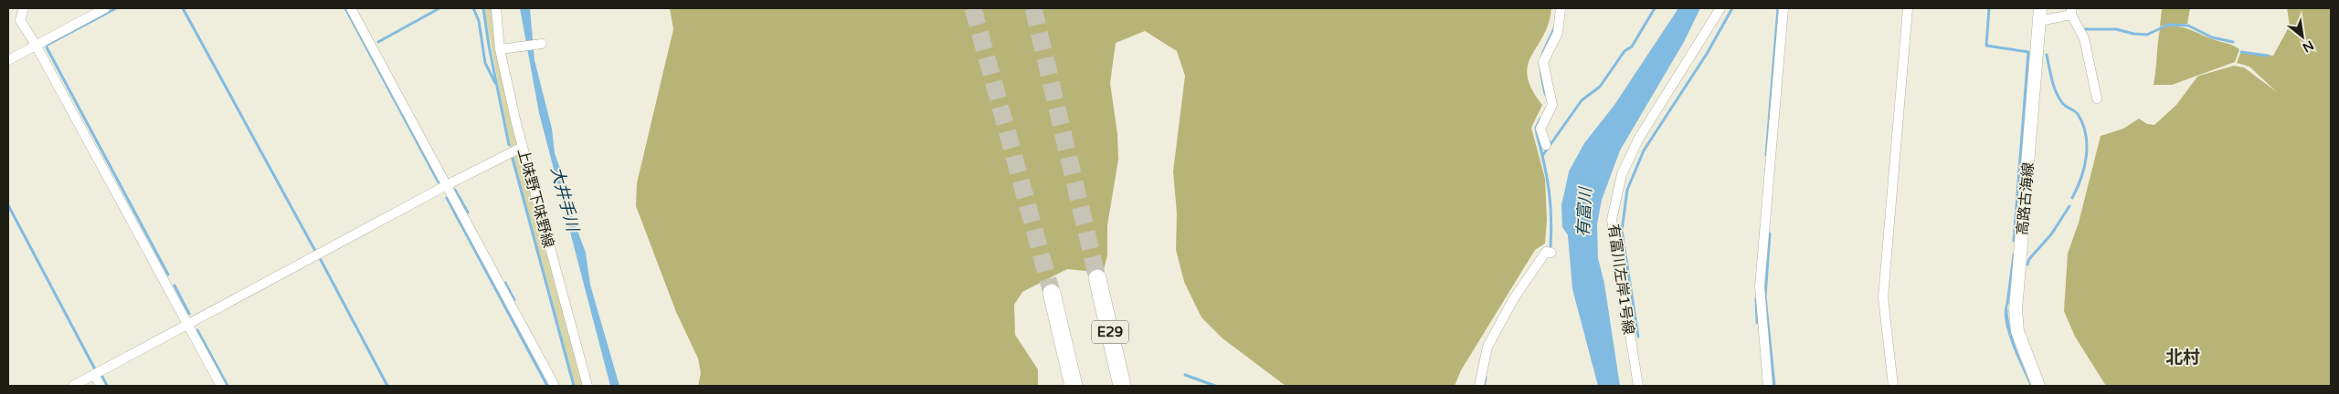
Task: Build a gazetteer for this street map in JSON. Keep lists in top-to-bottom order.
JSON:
{
  "streets": {
    "highway": ["E29"],
    "main road": ["高路古海線"],
    "street": ["上味野下味野線", "有富川左岸1号線"]
  },
  "districts": ["北村"],
  "water": ["大井手川", "有富川"],
  "north": "bottom right"
}
